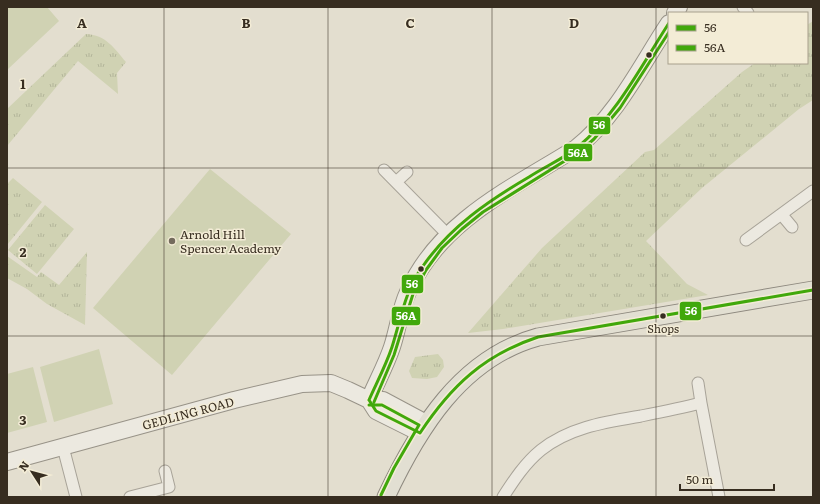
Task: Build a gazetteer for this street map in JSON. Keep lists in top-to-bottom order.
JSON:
{
  "streets": {
    "street": ["GEDLING ROAD"]
  },
  "places": ["Arnold Hill Spencer Academy", "Shops"],
  "lines": ["transit line 56", "transit line 56A"],
  "legend": ["56", "56A"],
  "scale_bar": "50 m",
  "north": "top left",
  "grid": {
    "columns": [
      "A",
      "B",
      "C",
      "D"
    ],
    "rows": ["1", "2", "3"]
  }
}
